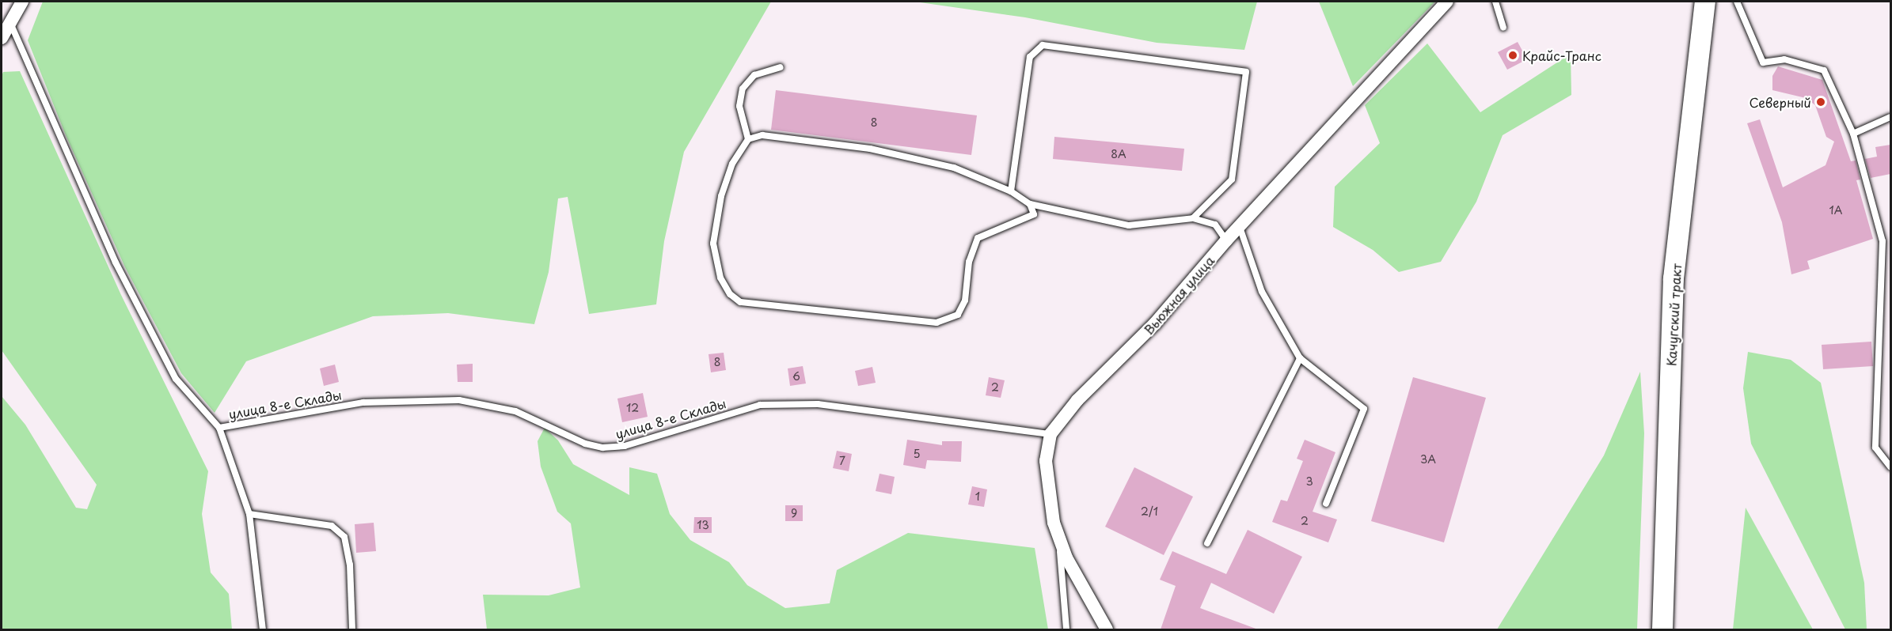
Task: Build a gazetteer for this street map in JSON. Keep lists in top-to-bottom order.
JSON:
{
  "streets": {
    "main road": ["Качугский тракт"],
    "street": ["Вьюжная улица"],
    "lane": ["улица 8-е Склады"]
  },
  "crossings": [
    ["Вьюжная улица", "улица 8-е Склады"]
  ],
  "places": ["Крайс-Транс", "Северный"],
  "house_numbers": [
    "8",
    "8А",
    "1А",
    "8",
    "6",
    "2",
    "12",
    "5",
    "3А",
    "7",
    "3",
    "1",
    "2/1",
    "9",
    "2",
    "13"
  ]
}
